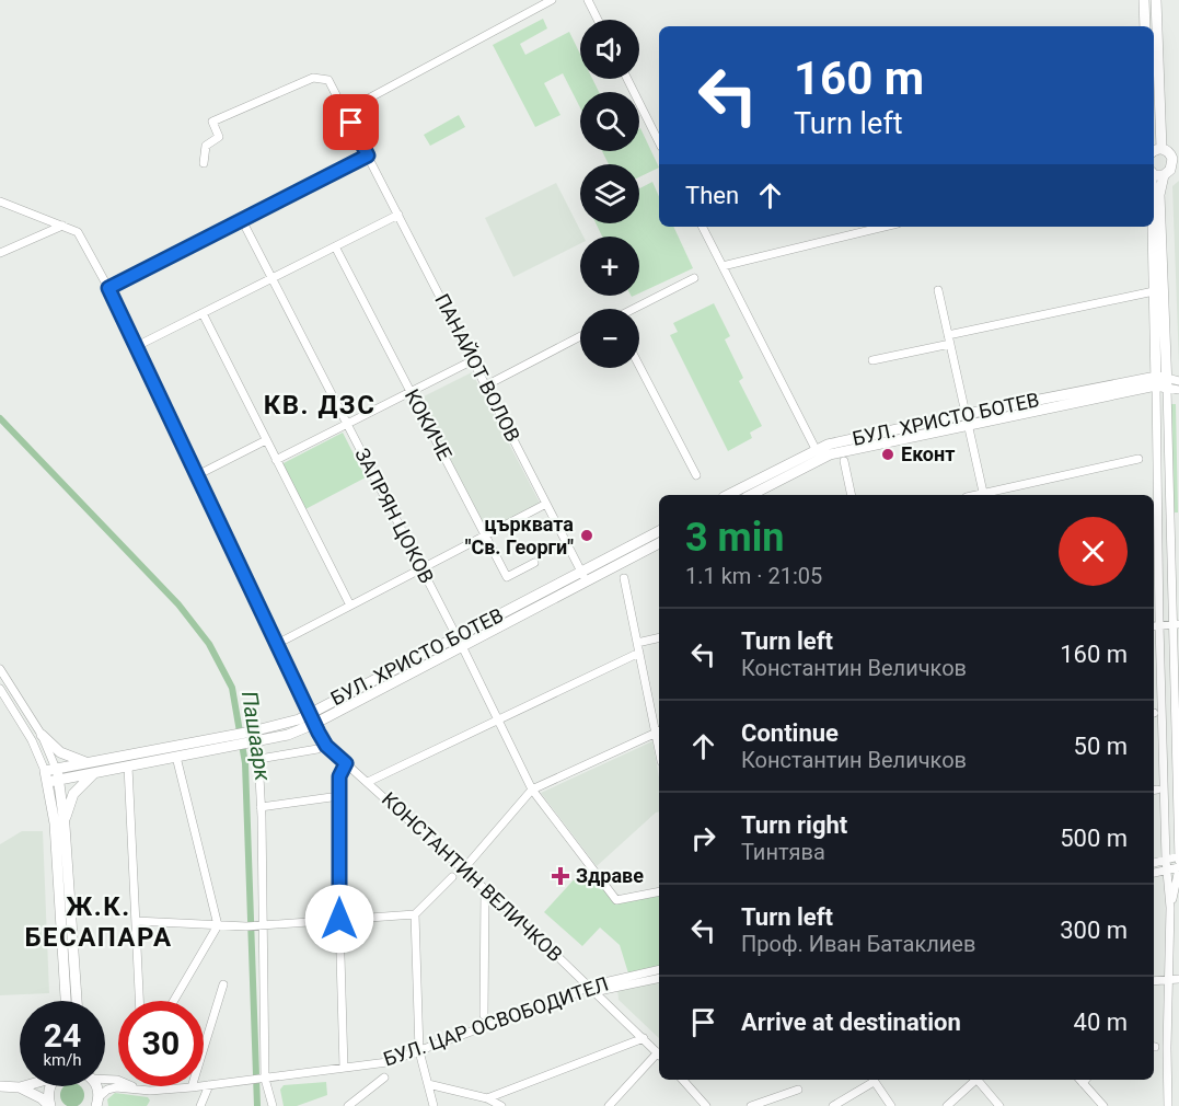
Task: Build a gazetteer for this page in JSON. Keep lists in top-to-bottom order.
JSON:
{
  "streets": {
    "main road": ["БУЛ. ХРИСТО БОТЕВ"],
    "street": [
      "ПАНАЙОТ ВОЛОВ",
      "КОКИЧЕ",
      "ЗАПРЯН ЦОКОВ",
      "КОНСТАНТИН ВЕЛИЧКОВ",
      "БУЛ. ЦАР ОСВОБОДИТЕЛ"
    ]
  },
  "crossings": [
    ["ПАНАЙОТ ВОЛОВ", "БУЛ. ХРИСТО БОТЕВ"],
    ["БУЛ. ХРИСТО БОТЕВ", "ЗАПРЯН ЦОКОВ"],
    ["БУЛ. ХРИСТО БОТЕВ", "КОНСТАНТИН ВЕЛИЧКОВ"],
    ["КОНСТАНТИН ВЕЛИЧКОВ", "БУЛ. ЦАР ОСВОБОДИТЕЛ"]
  ],
  "districts": ["КВ. ДЗС", "Ж.К. БЕСАПАРА"],
  "water": ["Пашаарк"],
  "places": {
    "other": ["Еконт", "църквата \"Св. Георги\""],
    "health": ["Здраве"]
  },
  "page": {
    "map_buttons": ["+", "−"],
    "turn": ["160 m", "Turn left"],
    "then": "Then",
    "heading": ["3 min", "1.1 km · 21:05"],
    "list": [
      {
        "name": "Turn left",
        "note": "Константин Величков",
        "value": "160 m"
      },
      {
        "name": "Continue",
        "note": "Константин Величков",
        "value": "50 m"
      },
      {
        "name": "Turn right",
        "note": "Тинтява",
        "value": "500 m"
      },
      {
        "name": "Turn left",
        "note": "Проф. Иван Батаклиев",
        "value": "300 m"
      },
      {
        "name": "Arrive at destination",
        "value": "40 m"
      }
    ],
    "speed": "24 km/h",
    "limit": "30"
  }
}
